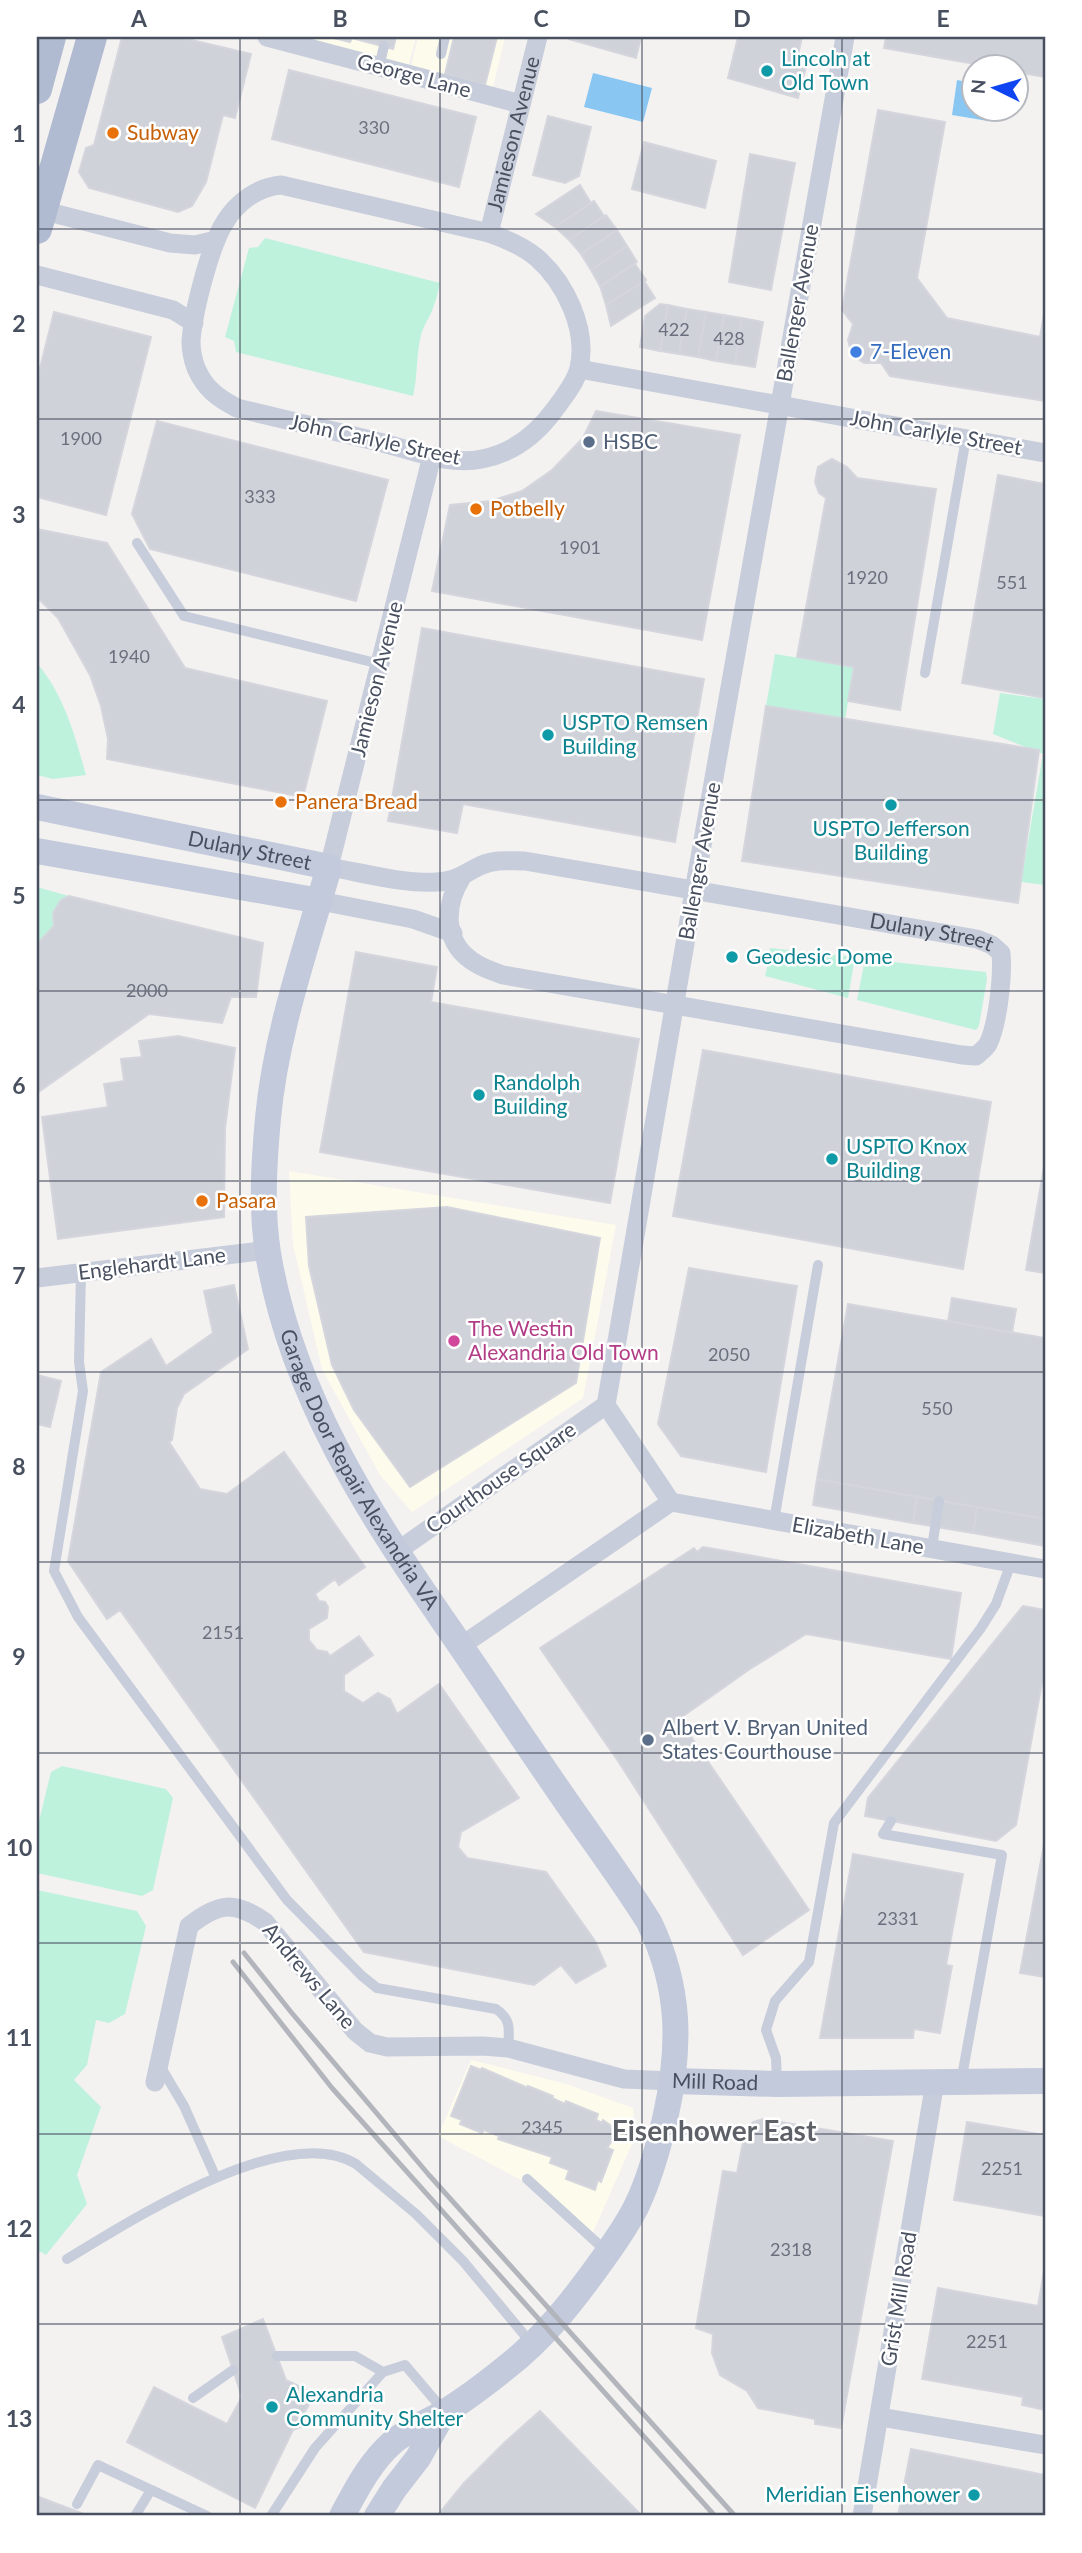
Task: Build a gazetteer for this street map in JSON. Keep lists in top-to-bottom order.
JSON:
{
  "streets": {
    "street": [
      "George Lane",
      "Jamieson Avenue",
      "Ballenger Avenue",
      "John Carlyle Street",
      "Dulany Street",
      "Englehardt Lane",
      "Garage Door Repair Alexandria VA",
      "Courthouse Square",
      "Elizabeth Lane",
      "Andrews Lane",
      "Mill Road",
      "Grist Mill Road"
    ]
  },
  "crossings": [
    ["George Lane", "Jamieson Avenue"],
    ["Jamieson Avenue", "John Carlyle Street"],
    ["Jamieson Avenue", "Dulany Street"],
    ["Jamieson Avenue", "Garage Door Repair Alexandria VA"],
    ["Ballenger Avenue", "John Carlyle Street"],
    ["Ballenger Avenue", "Dulany Street"],
    ["Ballenger Avenue", "Courthouse Square"],
    ["Dulany Street", "Garage Door Repair Alexandria VA"],
    ["Englehardt Lane", "Garage Door Repair Alexandria VA"],
    ["Garage Door Repair Alexandria VA", "Courthouse Square"],
    ["Garage Door Repair Alexandria VA", "Andrews Lane"],
    ["Garage Door Repair Alexandria VA", "Mill Road"],
    ["Andrews Lane", "Mill Road"],
    ["Mill Road", "Grist Mill Road"]
  ],
  "districts": ["Eisenhower East"],
  "places": [
    "Lincoln at Old Town",
    "Subway",
    "7-Eleven",
    "HSBC",
    "Potbelly",
    "USPTO Remsen Building",
    "Panera Bread",
    "USPTO Jefferson Building",
    "Geodesic Dome",
    "Randolph Building",
    "USPTO Knox Building",
    "Pasara",
    "The Westin Alexandria Old Town",
    "Albert V. Bryan United States Courthouse",
    "Alexandria Community Shelter",
    "Meridian Eisenhower"
  ],
  "house_numbers": [
    "330",
    "422",
    "428",
    "1900",
    "333",
    "1901",
    "1920",
    "551",
    "1940",
    "2000",
    "2050",
    "550",
    "2151",
    "2331",
    "2345",
    "2251",
    "2318",
    "2251"
  ],
  "north": "left",
  "grid": {
    "columns": [
      "A",
      "B",
      "C",
      "D",
      "E"
    ],
    "rows": [
      "1",
      "2",
      "3",
      "4",
      "5",
      "6",
      "7",
      "8",
      "9",
      "10",
      "11",
      "12",
      "13"
    ]
  }
}
